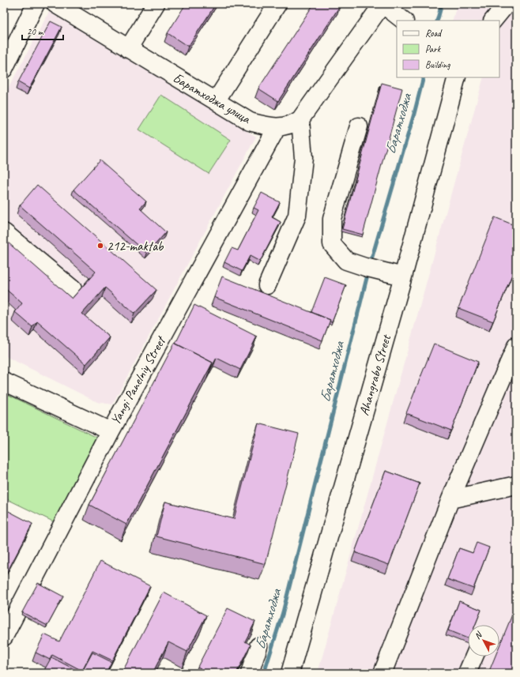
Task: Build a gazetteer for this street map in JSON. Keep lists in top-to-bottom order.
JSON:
{
  "streets": {
    "street": ["Баратходжа улица", "Ahangrabo Street", "Yangi Panelniy Street"]
  },
  "crossings": [
    ["Баратходжа улица", "Yangi Panelniy Street"]
  ],
  "water": ["Баратходжа"],
  "places": ["212-maktab"],
  "legend": ["Road", "Park", "Building"],
  "scale_bar": "20 m",
  "north": "top left"
}
